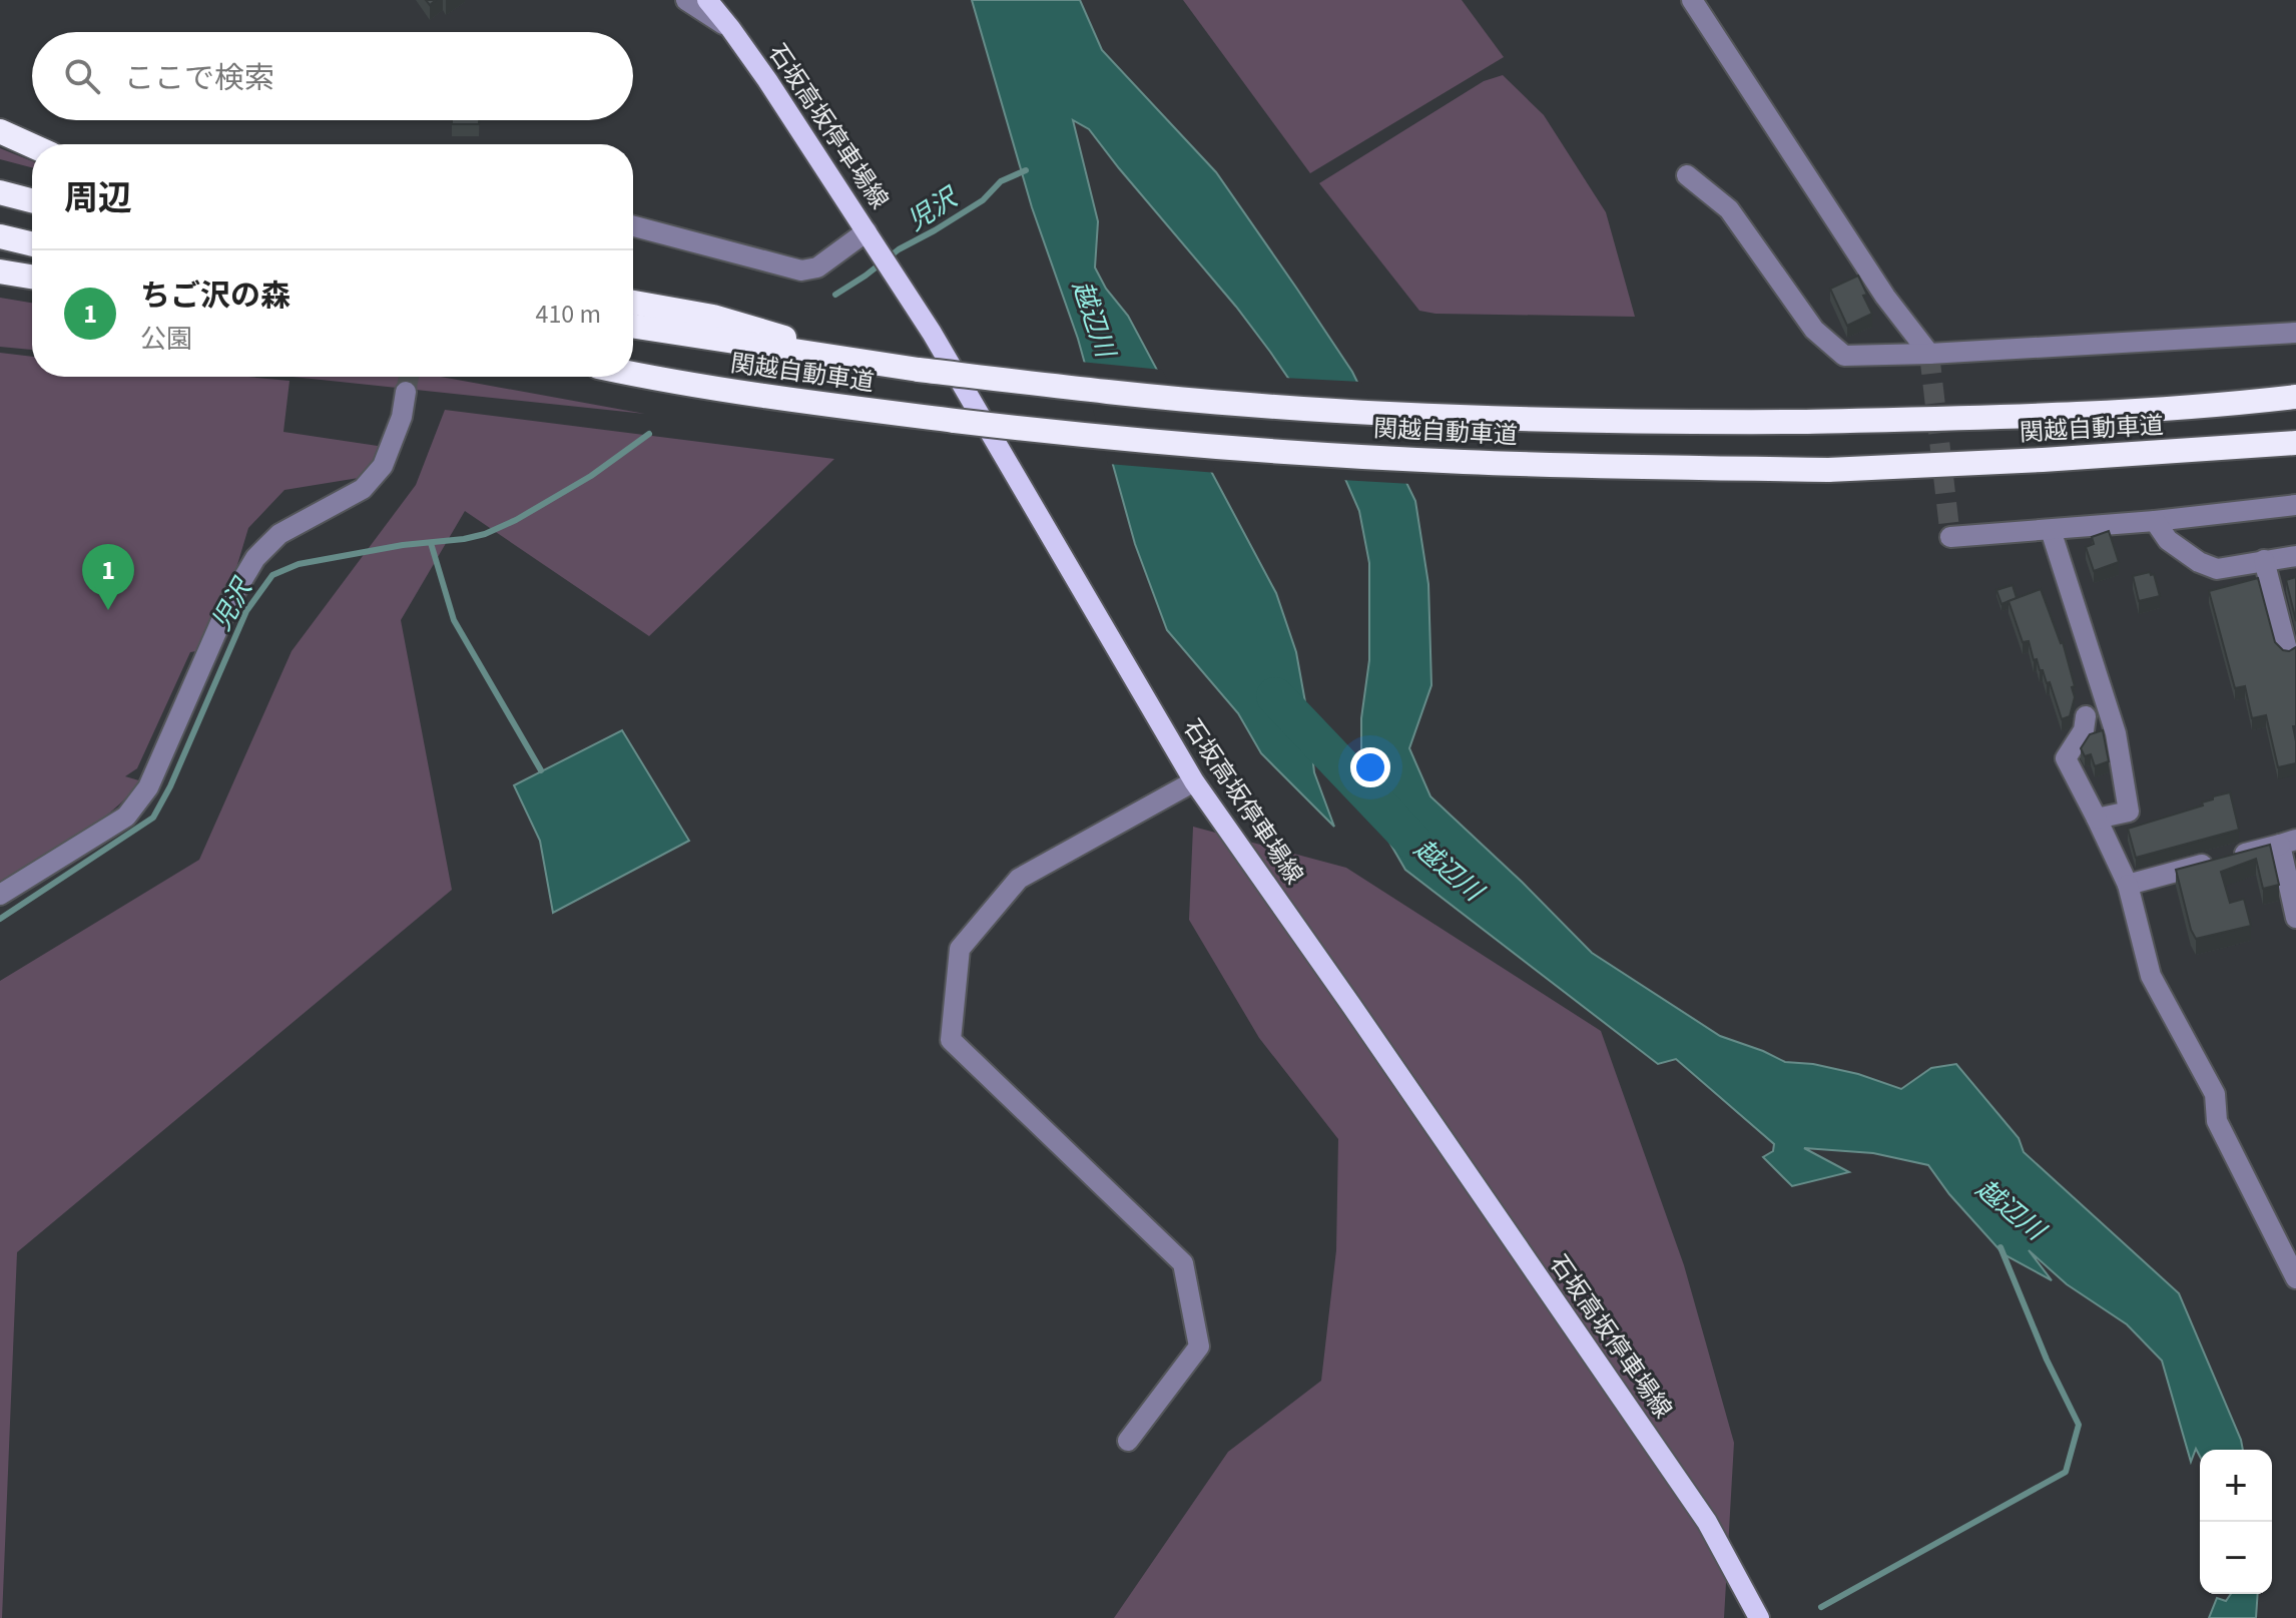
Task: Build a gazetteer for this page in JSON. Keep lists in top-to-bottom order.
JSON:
{
  "streets": {
    "highway": ["関越自動車道"],
    "main road": ["石坂高坂停車場線"]
  },
  "water": ["児沢", "越辺川"],
  "page": {
    "search": "ここで検索",
    "heading": "周辺",
    "list": [
      {
        "mark": "1",
        "name": "ちご沢の森",
        "note": "公園",
        "value": "410 m"
      }
    ],
    "pins": "1",
    "map_buttons": ["+", "−"]
  }
}
